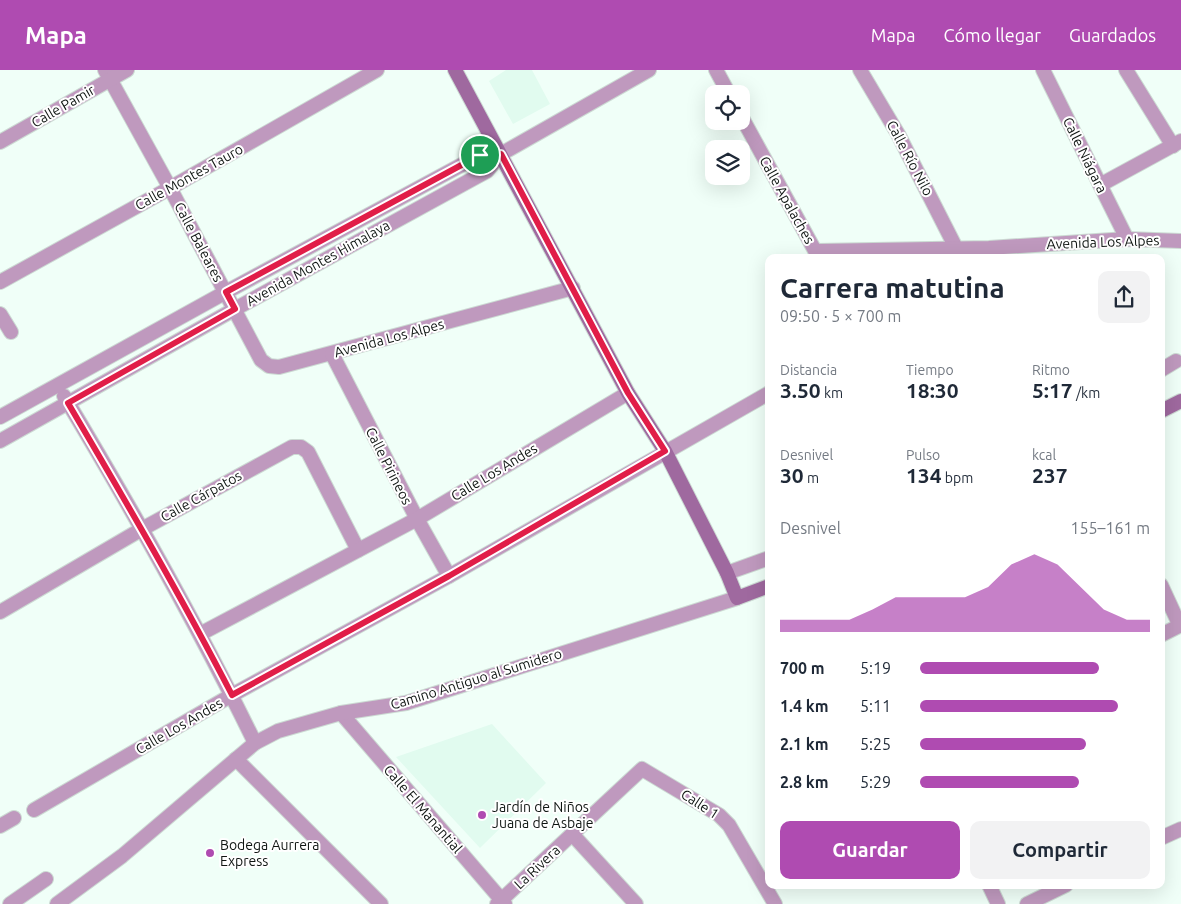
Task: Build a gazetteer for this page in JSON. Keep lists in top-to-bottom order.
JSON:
{
  "streets": {
    "main road": ["Camino Antiguo al Sumidero"],
    "street": [
      "Calle Pamir",
      "Calle Niágara",
      "Calle Río Nilo",
      "Calle Montes Tauro",
      "Calle Apalaches",
      "Calle Baleares",
      "Avenida Los Alpes",
      "Avenida Montes Himalaya",
      "Calle Pirineos",
      "Calle Los Andes",
      "Calle Cárpatos",
      "Calle 1",
      "Calle El Manantial",
      "La Rivera"
    ]
  },
  "crossings": [
    ["Calle Pamir", "Calle Baleares"],
    ["Calle Niágara", "Avenida Los Alpes"],
    ["Calle Río Nilo", "Avenida Los Alpes"],
    ["Calle Montes Tauro", "Calle Baleares"],
    ["Calle Apalaches", "Avenida Los Alpes"],
    ["Calle Baleares", "Avenida Los Alpes"],
    ["Calle Baleares", "Avenida Montes Himalaya"],
    ["Avenida Los Alpes", "Avenida Montes Himalaya"],
    ["Avenida Los Alpes", "Calle Pirineos"],
    ["Calle Pirineos", "Calle Los Andes"],
    ["Calle Los Andes", "Calle Cárpatos"],
    ["Camino Antiguo al Sumidero", "Calle El Manantial"],
    ["Calle 1", "La Rivera"],
    ["Calle El Manantial", "La Rivera"]
  ],
  "places": ["Jardín de Niños Juana de Asbaje", "Bodega Aurrera Express"],
  "page": {
    "header": "Mapa",
    "nav": ["Mapa", "Cómo llegar", "Guardados"],
    "heading": ["Carrera matutina", "09:50 · 5 × 700 m"],
    "stats": [
      ["Distancia", "3.50 km"],
      ["Tiempo", "18:30"],
      ["Ritmo", "5:17 /km"],
      ["Desnivel", "30 m"],
      ["Pulso", "134 bpm"],
      ["kcal", "237"]
    ],
    "chart": ["Desnivel", "155–161 m"],
    "list": [
      {
        "name": "700 m",
        "note": "5:19"
      },
      {
        "name": "1.4 km",
        "note": "5:11"
      },
      {
        "name": "2.1 km",
        "note": "5:25"
      },
      {
        "name": "2.8 km",
        "note": "5:29"
      }
    ],
    "buttons": ["Guardar", "Compartir"]
  }
}
